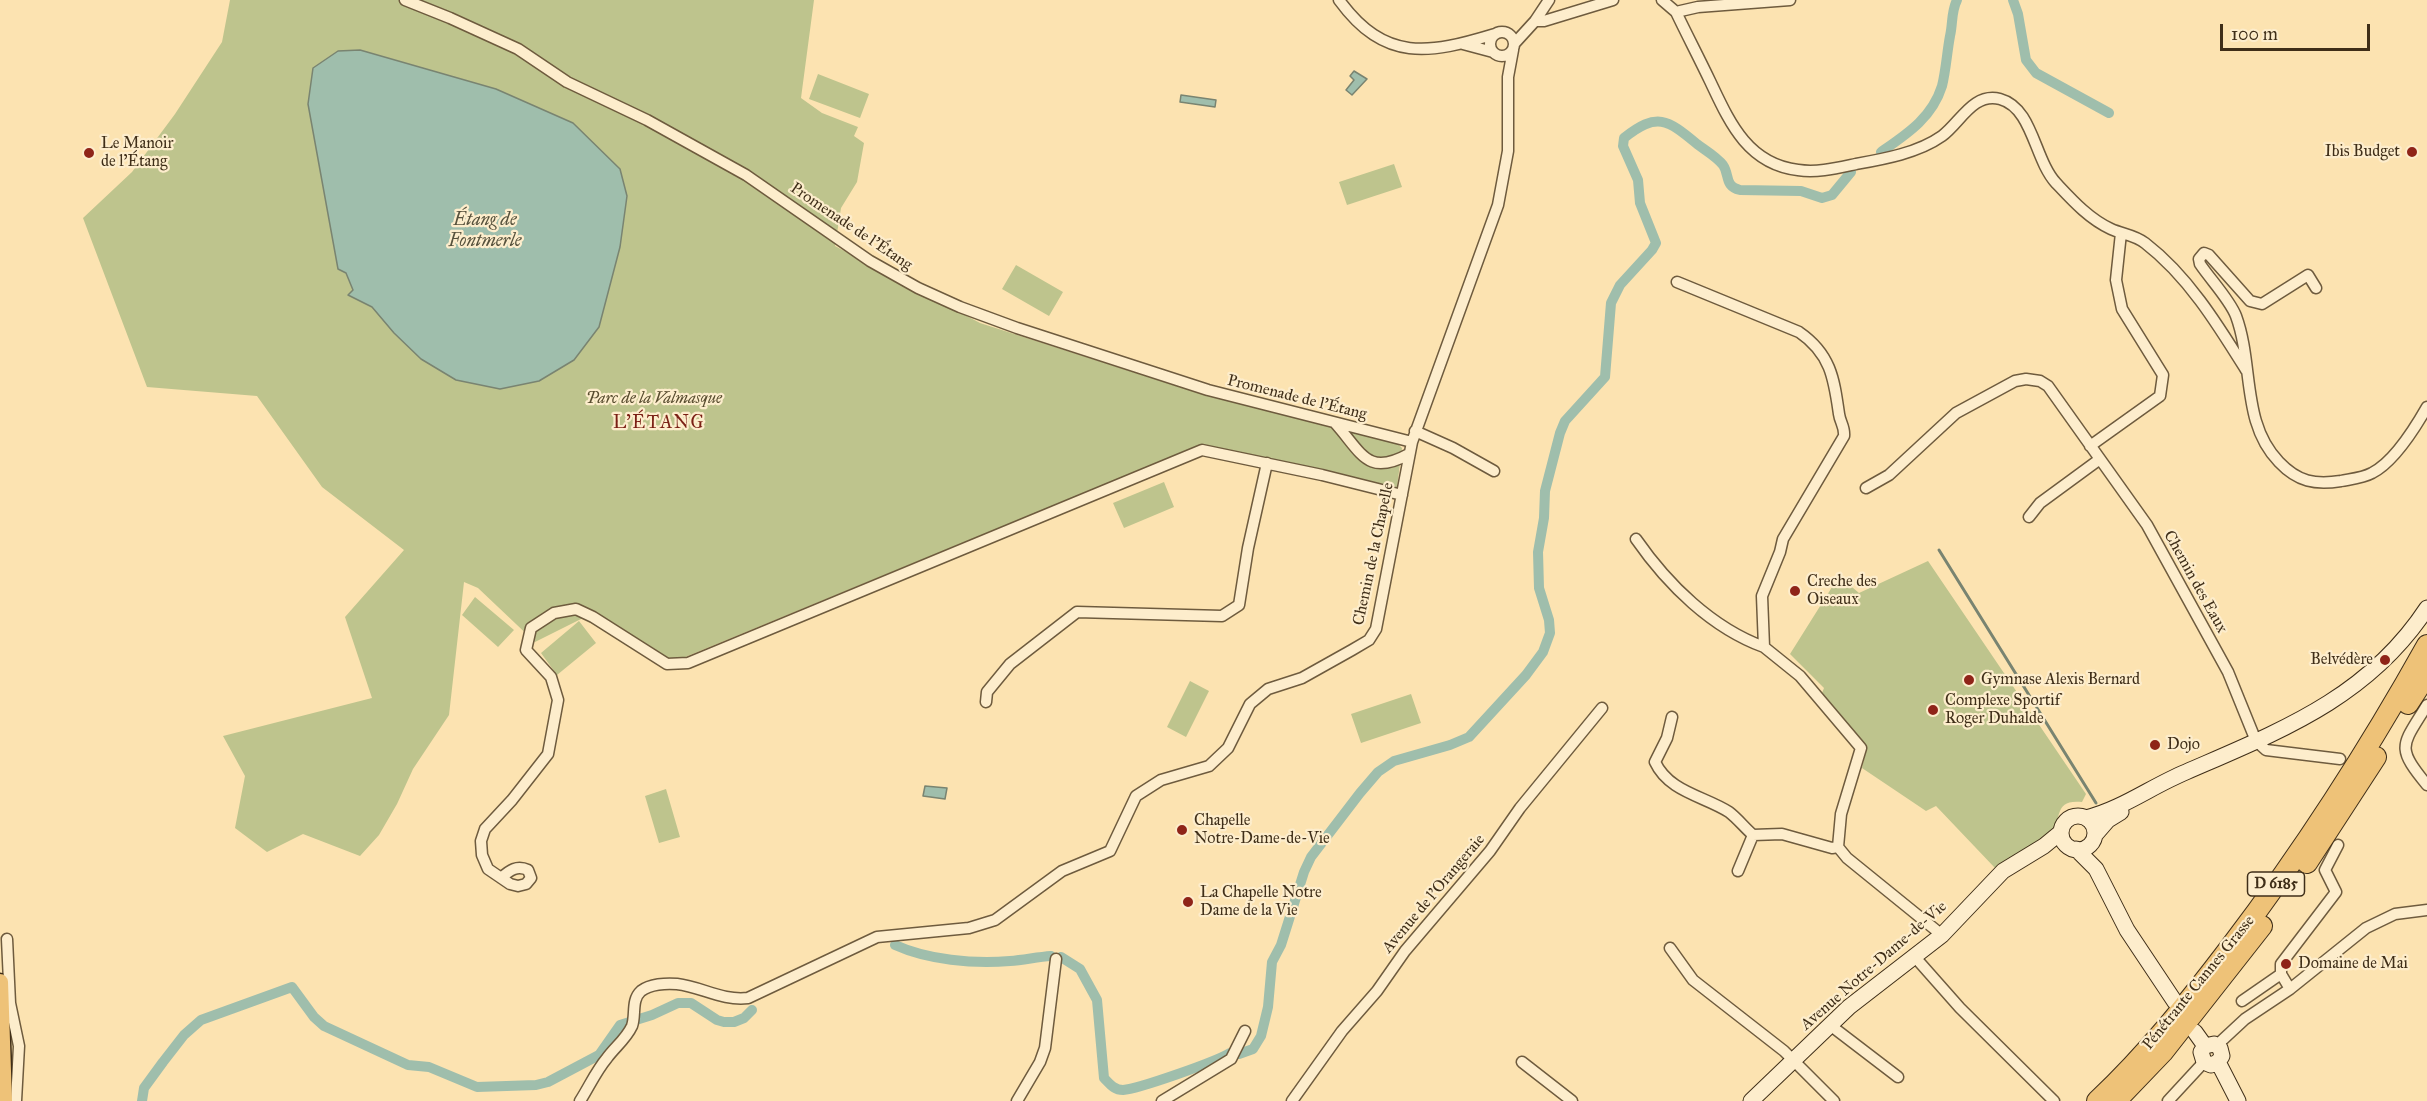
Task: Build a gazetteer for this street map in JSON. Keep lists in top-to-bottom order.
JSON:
{
  "streets": {
    "highway": ["D 6185", "Pénétrante Cannes Grasse"],
    "main road": ["Avenue Notre-Dame-de-Vie"],
    "street": [
      "Promenade de l'Étang",
      "Chemin de la Chapelle",
      "Chemin des Eaux",
      "Avenue de l'Orangeraie"
    ]
  },
  "crossings": [
    ["Promenade de l'Étang", "Chemin de la Chapelle"]
  ],
  "districts": ["L'ÉTANG"],
  "water": ["Étang de Fontmerle"],
  "parks": ["Parc de la Valmasque"],
  "places": [
    "Ibis Budget",
    "Le Manoir de l'Étang",
    "Creche des Oiseaux",
    "Belvédère",
    "Gymnase Alexis Bernard",
    "Complexe Sportif Roger Duhalde",
    "Dojo",
    "Chapelle Notre-Dame-de-Vie",
    "La Chapelle Notre Dame de la Vie",
    "Domaine de Mai"
  ],
  "scale_bar": "100 m"
}
